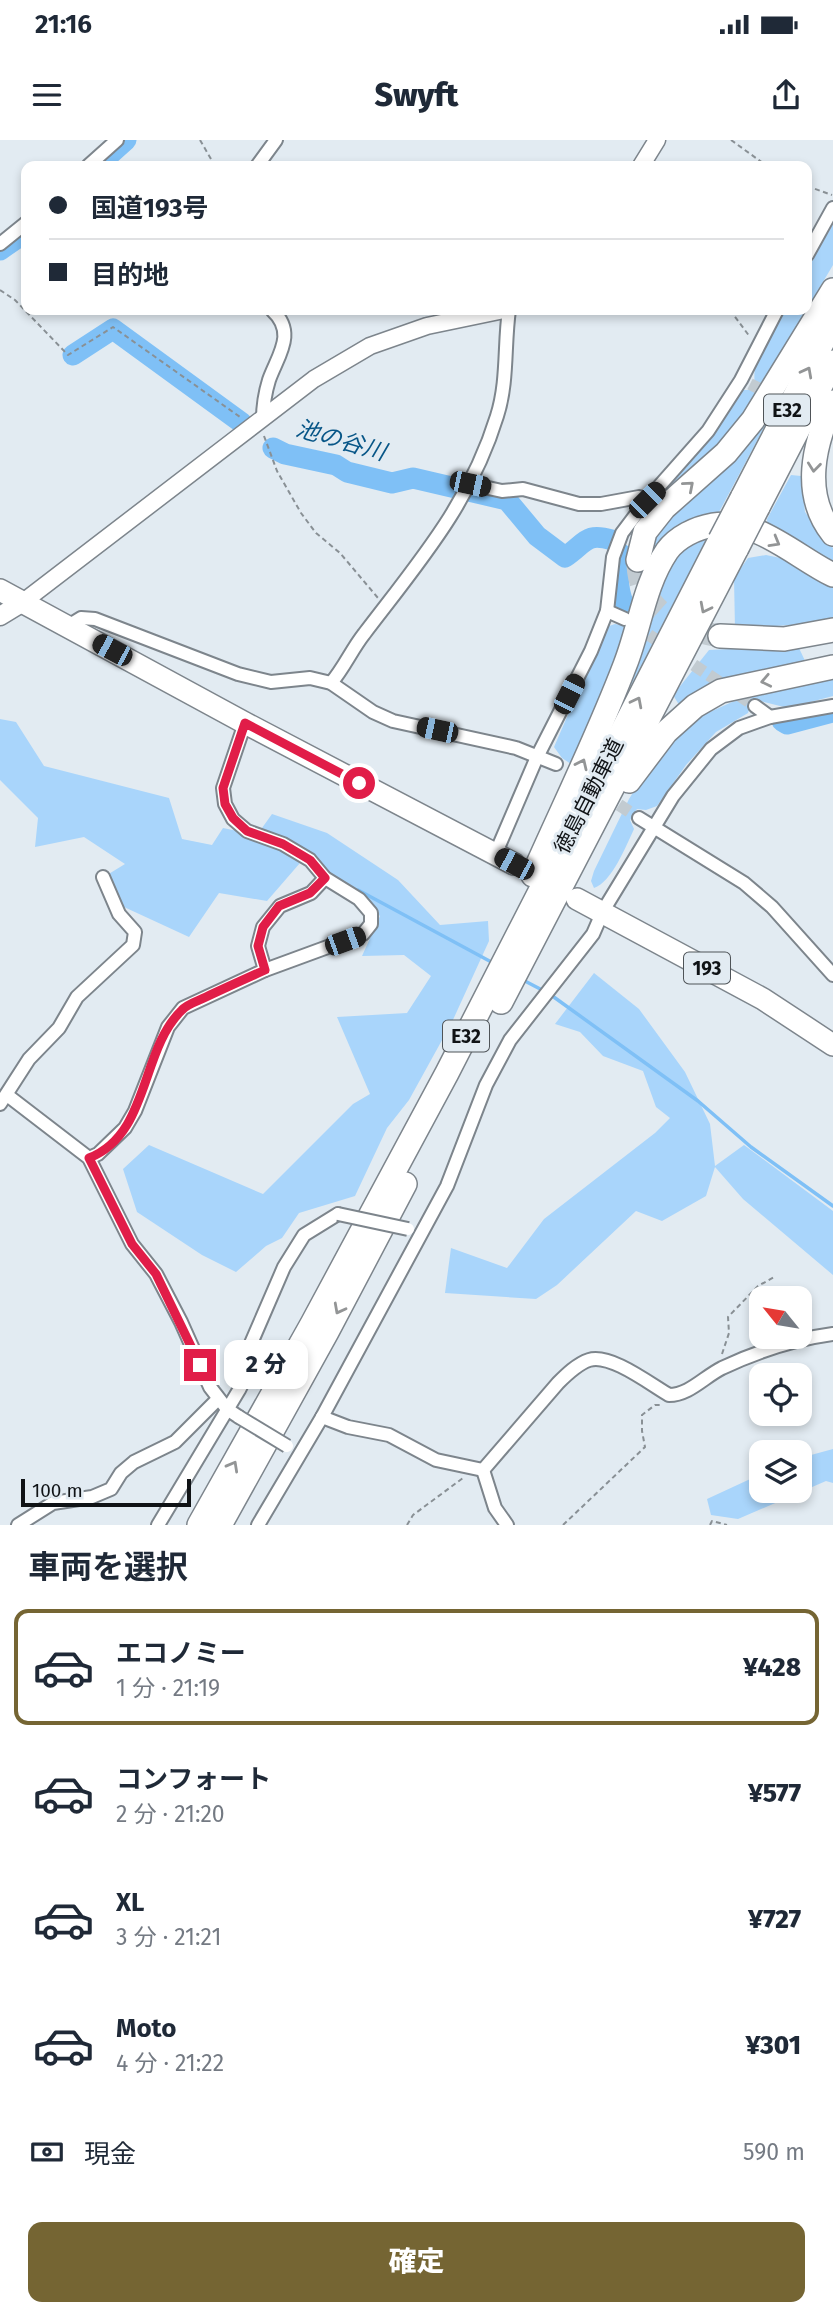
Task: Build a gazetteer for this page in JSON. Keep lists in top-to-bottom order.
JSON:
{
  "streets": {
    "highway": ["E32", "徳島自動車道", "193"]
  },
  "water": ["池の谷川"],
  "scale_bar": "100 m",
  "north": "top left",
  "page": {
    "status": "21:16",
    "header": "Swyft",
    "banner": ["国道193号", "目的地"],
    "bubble": "2 分",
    "scale": "100 m",
    "heading": "車両を選択",
    "list": [
      {
        "name": "エコノミー",
        "note": "1 分 · 21:19",
        "value": "¥428"
      },
      {
        "name": "コンフォート",
        "note": "2 分 · 21:20",
        "value": "¥577"
      },
      {
        "name": "XL",
        "note": "3 分 · 21:21",
        "value": "¥727"
      },
      {
        "name": "Moto",
        "note": "4 分 · 21:22",
        "value": "¥301"
      }
    ],
    "pay": ["現金", "590 m"],
    "buttons": "確定"
  }
}
